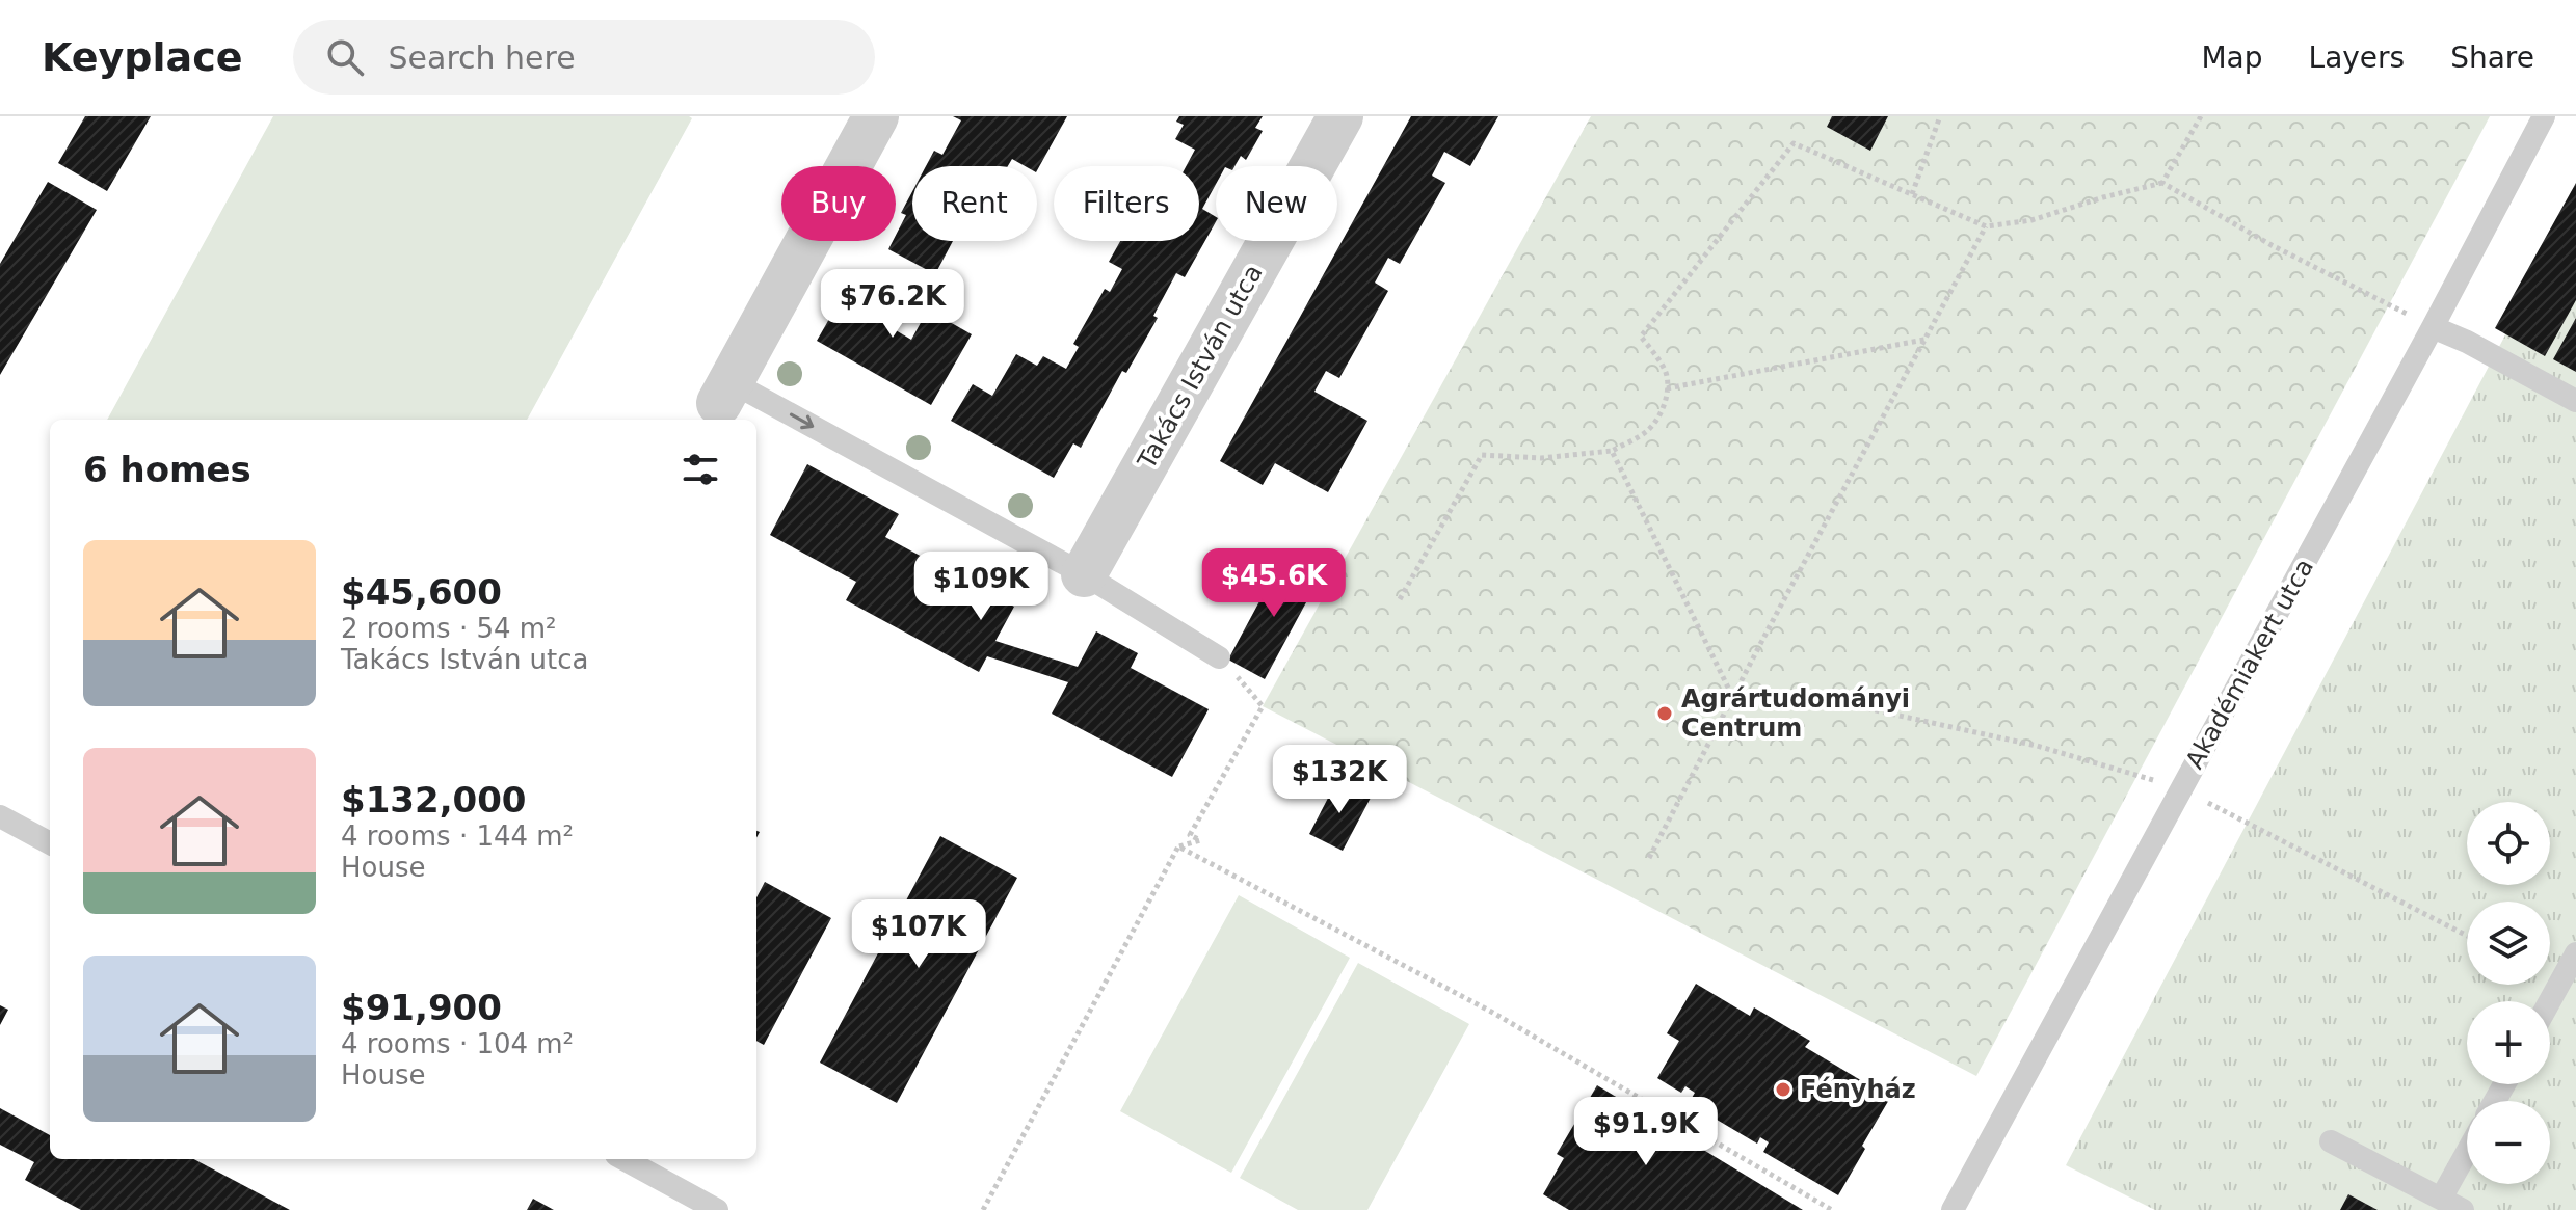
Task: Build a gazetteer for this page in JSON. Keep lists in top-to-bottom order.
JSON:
{
  "streets": {
    "street": ["Takács István utca"],
    "lane": ["Akadémiakert utca"]
  },
  "places": ["Agrártudományi Centrum", "Fényház"],
  "page": {
    "header": "Keyplace",
    "search": "Search here",
    "nav": ["Map", "Layers", "Share"],
    "chip": [
      "Buy",
      "Rent",
      "Filters",
      "New"
    ],
    "price": [
      "$76.2K",
      "$45.6K",
      "$109K",
      "$132K",
      "$107K",
      "$91.9K"
    ],
    "heading": "6 homes",
    "list": [
      {
        "name": "$45,600",
        "note": "2 rooms · 54 m² · Takács István utca"
      },
      {
        "name": "$132,000",
        "note": "4 rooms · 144 m² · House"
      },
      {
        "name": "$91,900",
        "note": "4 rooms · 104 m² · House"
      }
    ],
    "map_buttons": ["+", "−"]
  }
}
